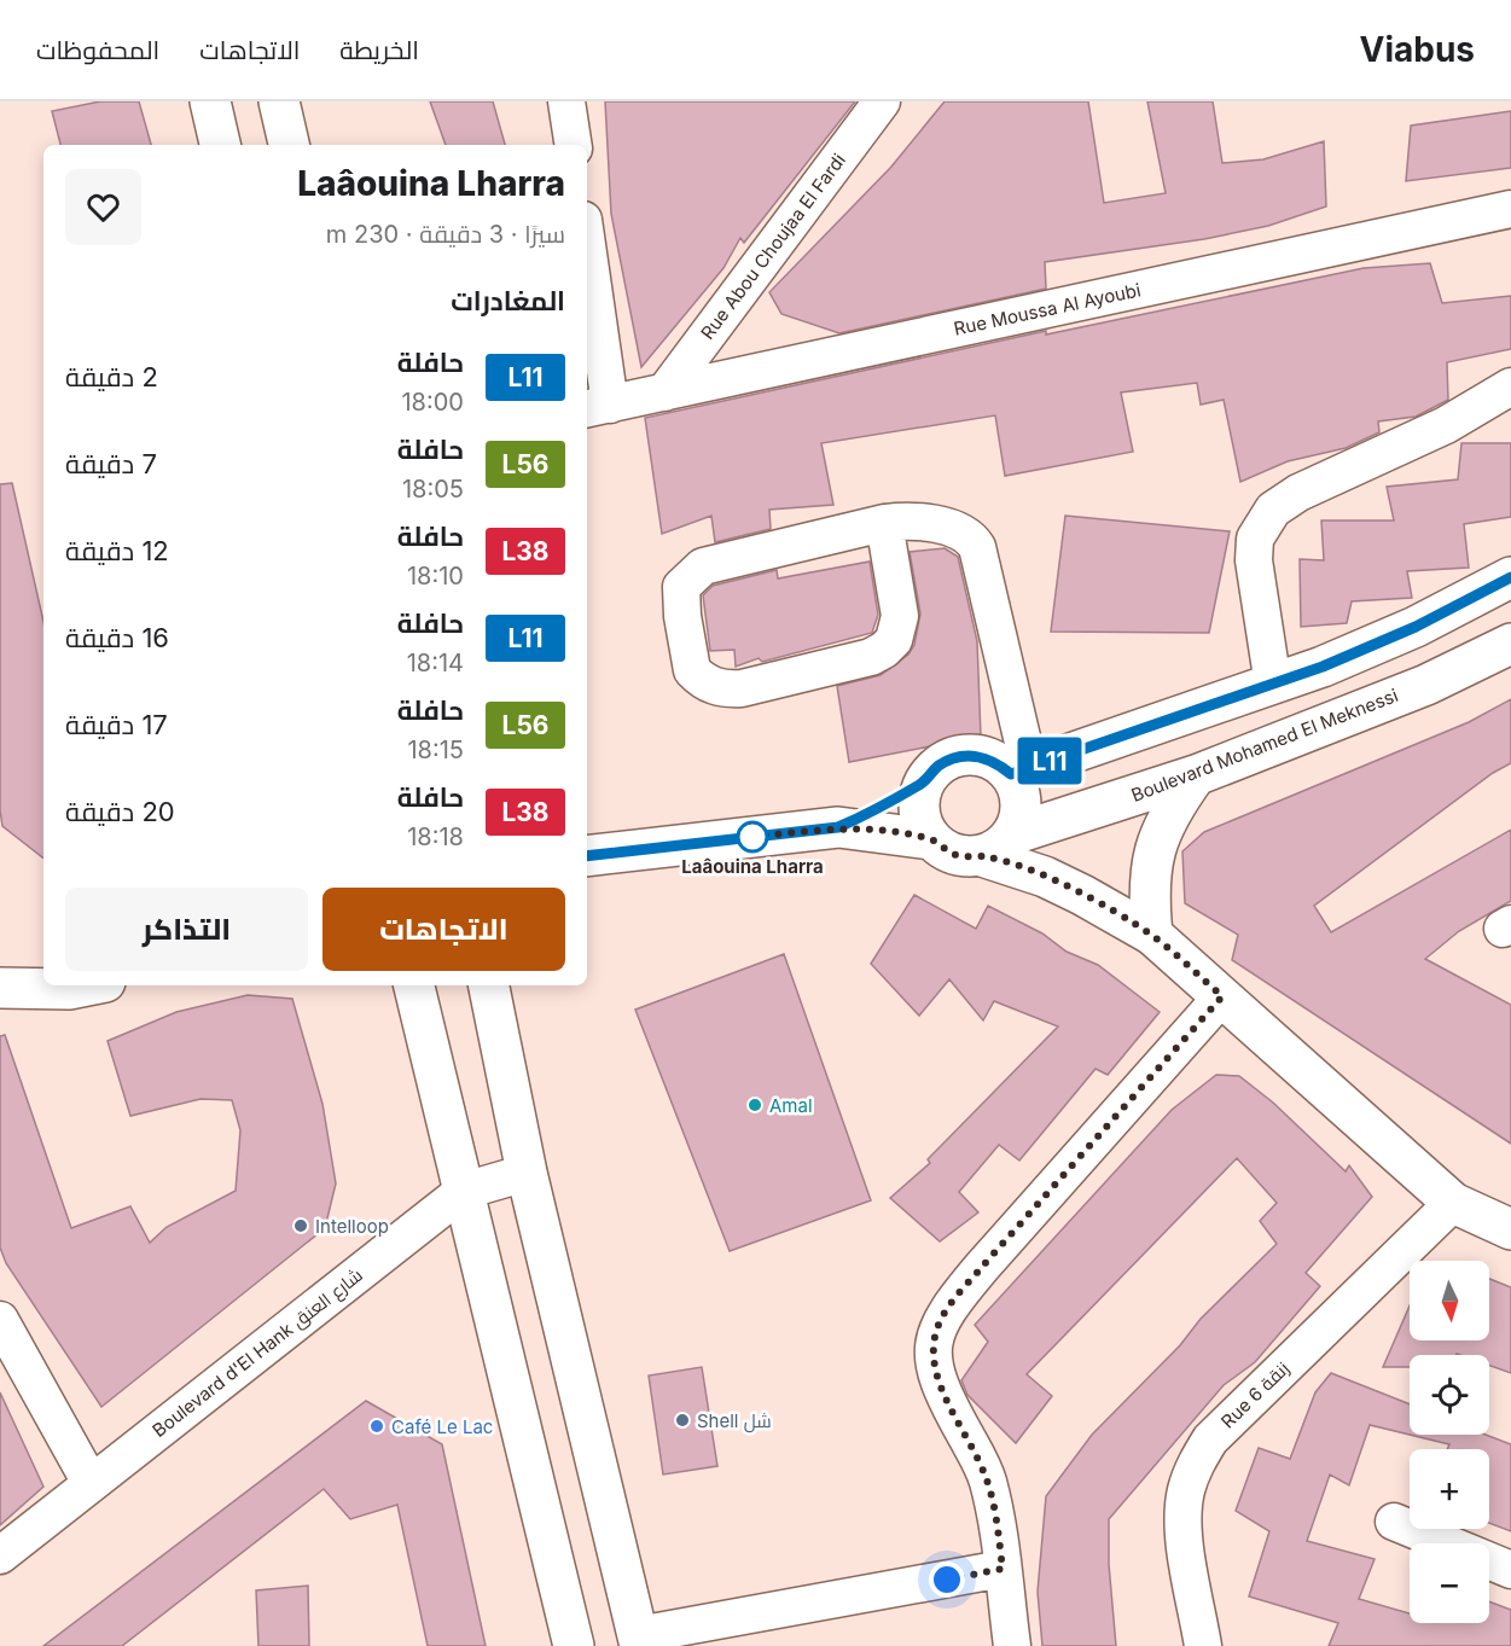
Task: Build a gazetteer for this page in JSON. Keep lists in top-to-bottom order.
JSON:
{
  "streets": {
    "main road": ["Boulevard Mohamed El Meknessi"],
    "street": [
      "Rue Abou Choujaa El Fardi",
      "Rue Moussa Al Ayoubi",
      "Boulevard d'El Hank شارع العنق",
      "Rue 6 زنقة"
    ]
  },
  "crossings": [
    ["Rue Abou Choujaa El Fardi", "Rue Moussa Al Ayoubi"]
  ],
  "places": [
    "Laâouina Lharra",
    "Amal",
    "Intelloop",
    "Shell شل",
    "Café Le Lac"
  ],
  "lines": ["bus line L11"],
  "north": "bottom",
  "page": {
    "header": "Viabus",
    "nav": ["الخريطة", "الاتجاهات", "المحفوظات"],
    "on_map": "L11",
    "heading": [
      ["Laâouina Lharra", "سيرًا · 3 دقيقة · 230 m"],
      "المغادرات"
    ],
    "list": [
      {
        "mark": "L11",
        "name": "حافلة",
        "note": "18:00",
        "value": "2 دقيقة"
      },
      {
        "mark": "L56",
        "name": "حافلة",
        "note": "18:05",
        "value": "7 دقيقة"
      },
      {
        "mark": "L38",
        "name": "حافلة",
        "note": "18:10",
        "value": "12 دقيقة"
      },
      {
        "mark": "L11",
        "name": "حافلة",
        "note": "18:14",
        "value": "16 دقيقة"
      },
      {
        "mark": "L56",
        "name": "حافلة",
        "note": "18:15",
        "value": "17 دقيقة"
      },
      {
        "mark": "L38",
        "name": "حافلة",
        "note": "18:18",
        "value": "20 دقيقة"
      }
    ],
    "buttons": ["الاتجاهات", "التذاكر"],
    "map_buttons": ["+", "−"]
  }
}
